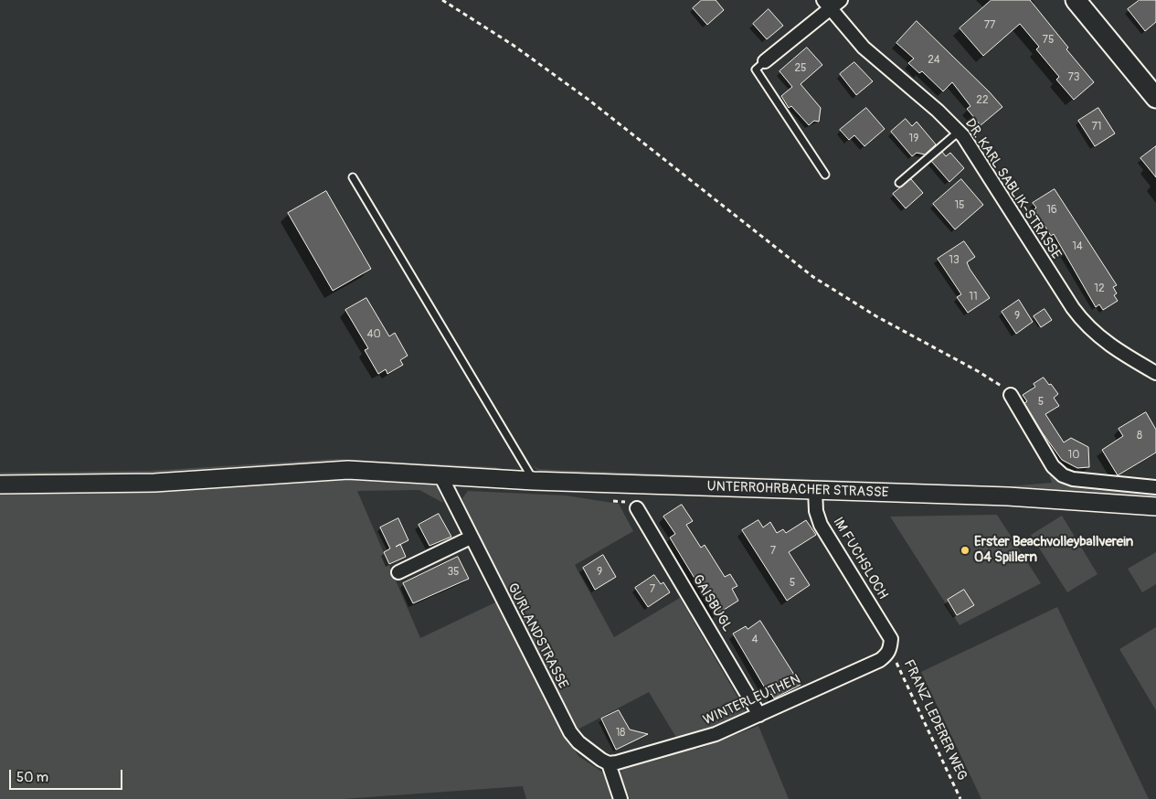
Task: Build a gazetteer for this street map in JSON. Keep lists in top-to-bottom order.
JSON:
{
  "streets": {
    "main road": ["UNTERROHRBACHER STRASSE"],
    "street": [
      "DR. KARL SABLIK-STRASSE",
      "IM FUCHSLOCH",
      "GAISBUGL",
      "GURLANDSTRASSE",
      "WINTERLEUTHEN"
    ],
    "path": ["FRANZ LEDERER WEG"]
  },
  "crossings": [
    ["UNTERROHRBACHER STRASSE", "IM FUCHSLOCH"],
    ["UNTERROHRBACHER STRASSE", "GURLANDSTRASSE"],
    ["IM FUCHSLOCH", "WINTERLEUTHEN"],
    ["IM FUCHSLOCH", "FRANZ LEDERER WEG"],
    ["GAISBUGL", "WINTERLEUTHEN"],
    ["GURLANDSTRASSE", "WINTERLEUTHEN"],
    ["WINTERLEUTHEN", "FRANZ LEDERER WEG"]
  ],
  "places": ["Erster Beachvolleyballverein 04 Spillern"],
  "house_numbers": [
    "77",
    "75",
    "24",
    "25",
    "73",
    "22",
    "71",
    "19",
    "15",
    "16",
    "14",
    "13",
    "12",
    "11",
    "9",
    "40",
    "5",
    "8",
    "10",
    "7",
    "35",
    "9",
    "5",
    "7",
    "4",
    "18"
  ],
  "scale_bar": "50 m"
}
